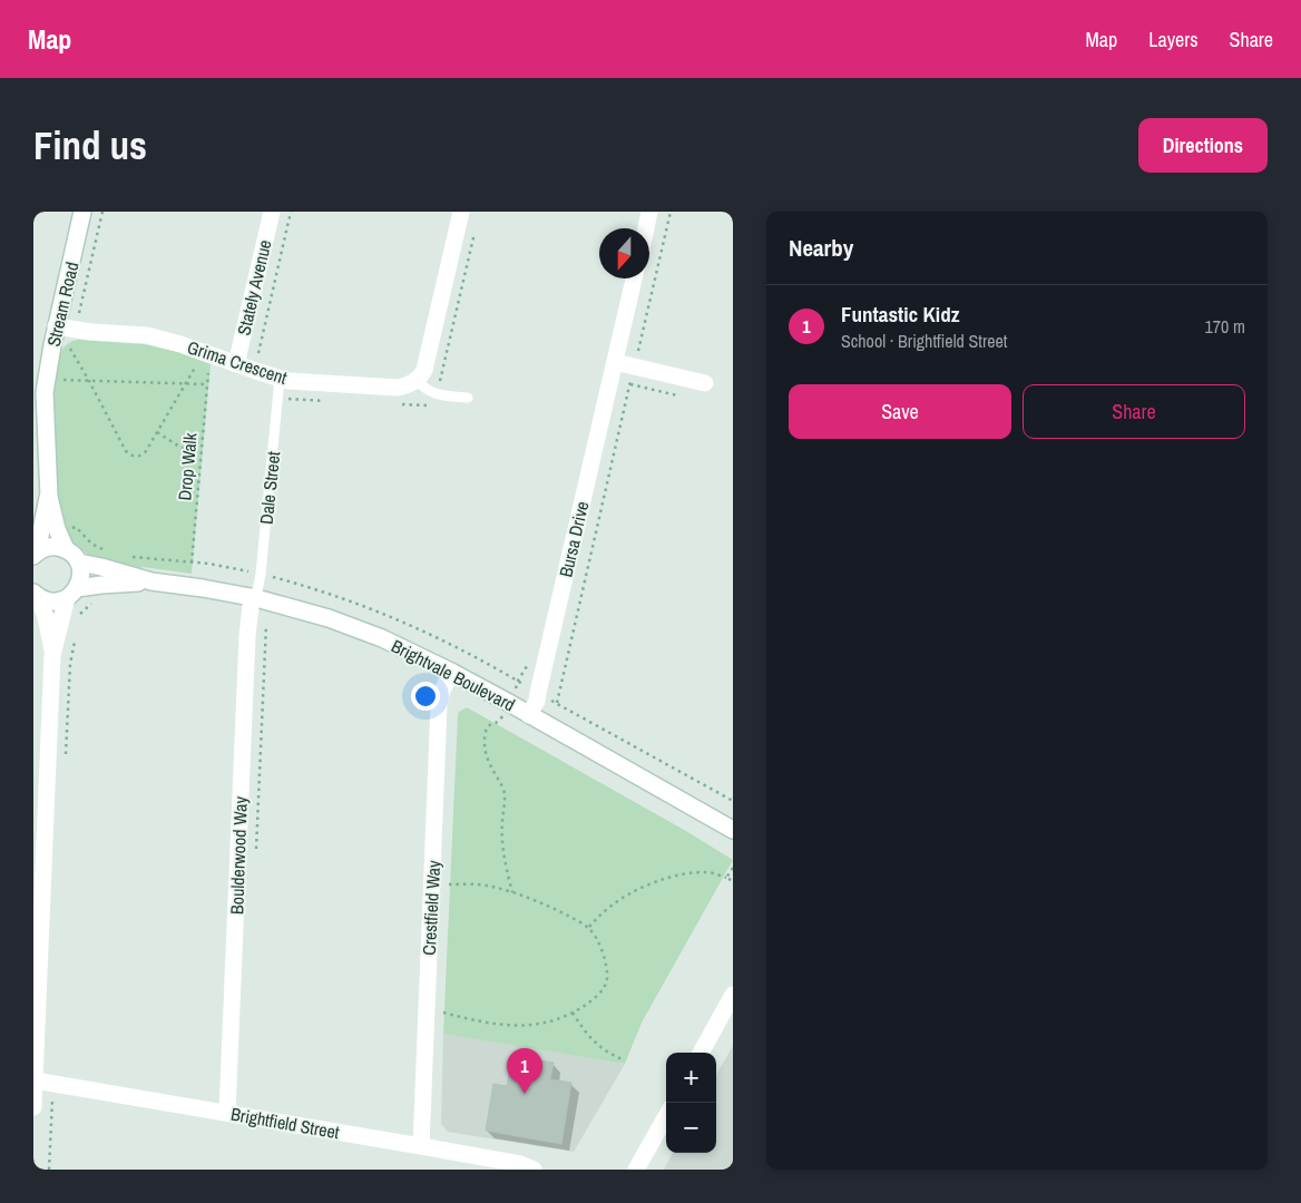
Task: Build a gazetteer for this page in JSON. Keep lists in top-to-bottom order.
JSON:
{
  "streets": {
    "street": [
      "Stately Avenue",
      "Stream Road",
      "Grima Crescent",
      "Bursa Drive",
      "Brightvale Boulevard",
      "Boulderwood Way",
      "Crestfield Way",
      "Brightfield Street"
    ],
    "lane": ["Dale Street"],
    "path": ["Drop Walk"]
  },
  "crossings": [
    ["Stately Avenue", "Grima Crescent"],
    ["Stream Road", "Grima Crescent"],
    ["Grima Crescent", "Dale Street"],
    ["Dale Street", "Brightvale Boulevard"],
    ["Dale Street", "Boulderwood Way"],
    ["Bursa Drive", "Brightvale Boulevard"],
    ["Brightvale Boulevard", "Boulderwood Way"],
    ["Brightvale Boulevard", "Crestfield Way"],
    ["Boulderwood Way", "Brightfield Street"],
    ["Crestfield Way", "Brightfield Street"]
  ],
  "north": "bottom",
  "page": {
    "header": "Map",
    "nav": ["Map", "Layers", "Share"],
    "buttons": [
      "Directions",
      ["Save", "Share"]
    ],
    "title": "Find us",
    "heading": "Nearby",
    "list": [
      {
        "mark": "1",
        "name": "Funtastic Kidz",
        "note": "School · Brightfield Street",
        "value": "170 m"
      }
    ],
    "pins": "1",
    "map_buttons": ["+", "−"]
  }
}
